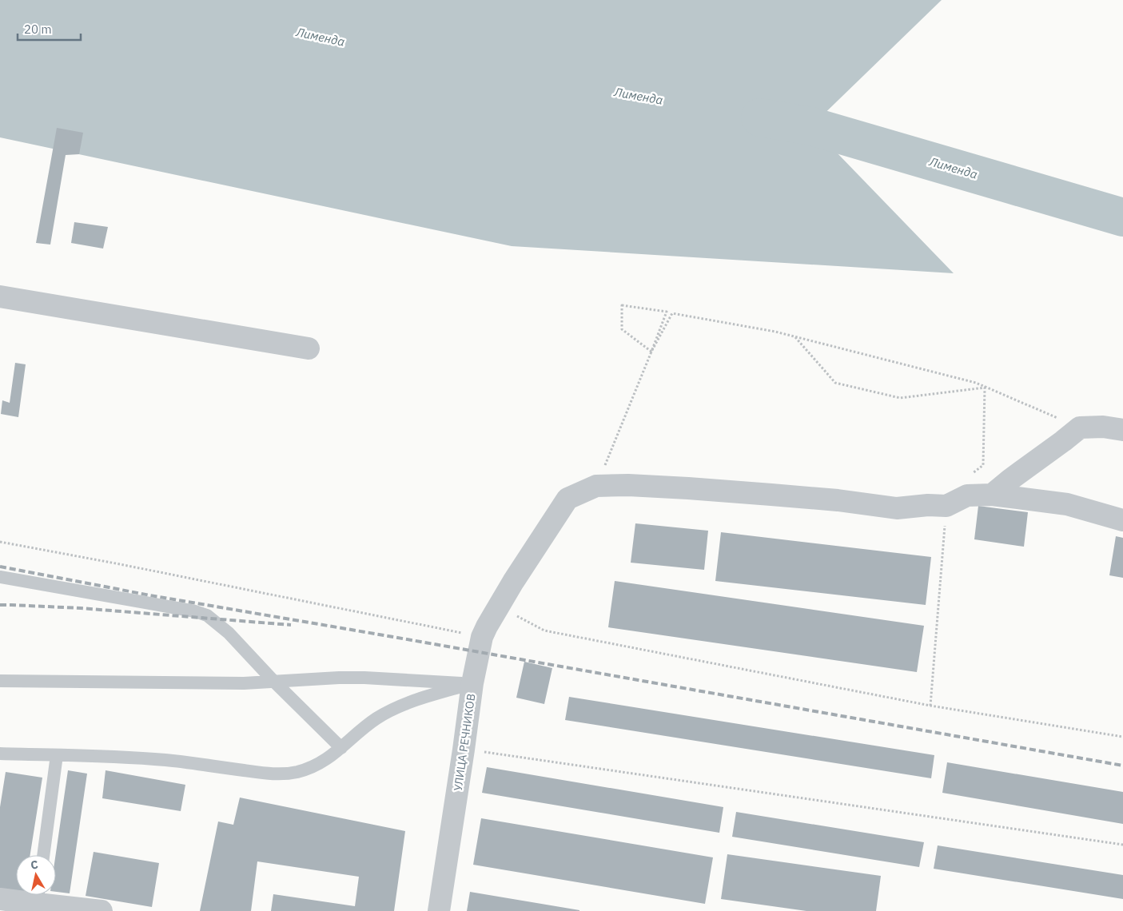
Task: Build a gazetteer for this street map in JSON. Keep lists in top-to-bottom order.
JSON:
{
  "streets": {
    "street": ["УЛИЦА РЕЧНИКОВ"]
  },
  "water": ["Лименда"],
  "scale_bar": "20 m",
  "north": "top"
}
